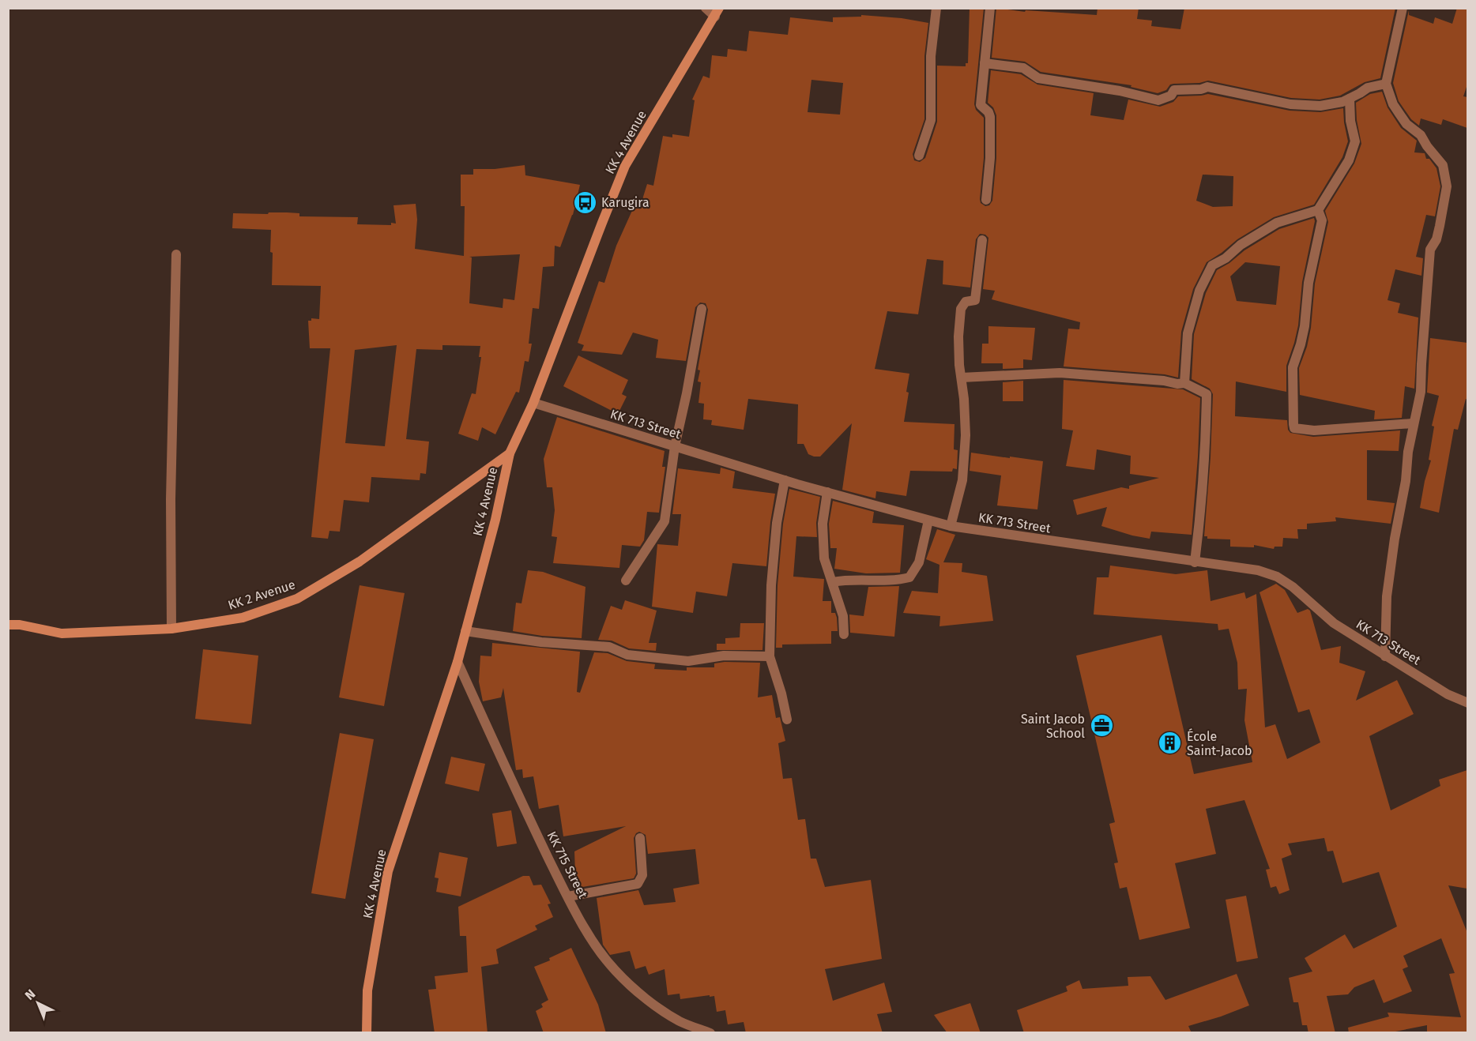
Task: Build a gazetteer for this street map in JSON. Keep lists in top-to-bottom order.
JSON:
{
  "streets": {
    "main road": ["KK 4 Avenue", "KK 2 Avenue"],
    "street": ["KK 713 Street", "KK 715 Street"]
  },
  "crossings": [
    ["KK 4 Avenue", "KK 713 Street"],
    ["KK 4 Avenue", "KK 2 Avenue"],
    ["KK 4 Avenue", "KK 715 Street"]
  ],
  "places": {
    "bus stop": ["Karugira"],
    "office": ["Saint Jacob School"],
    "building": ["École Saint-Jacob"]
  },
  "north": "top left"
}
